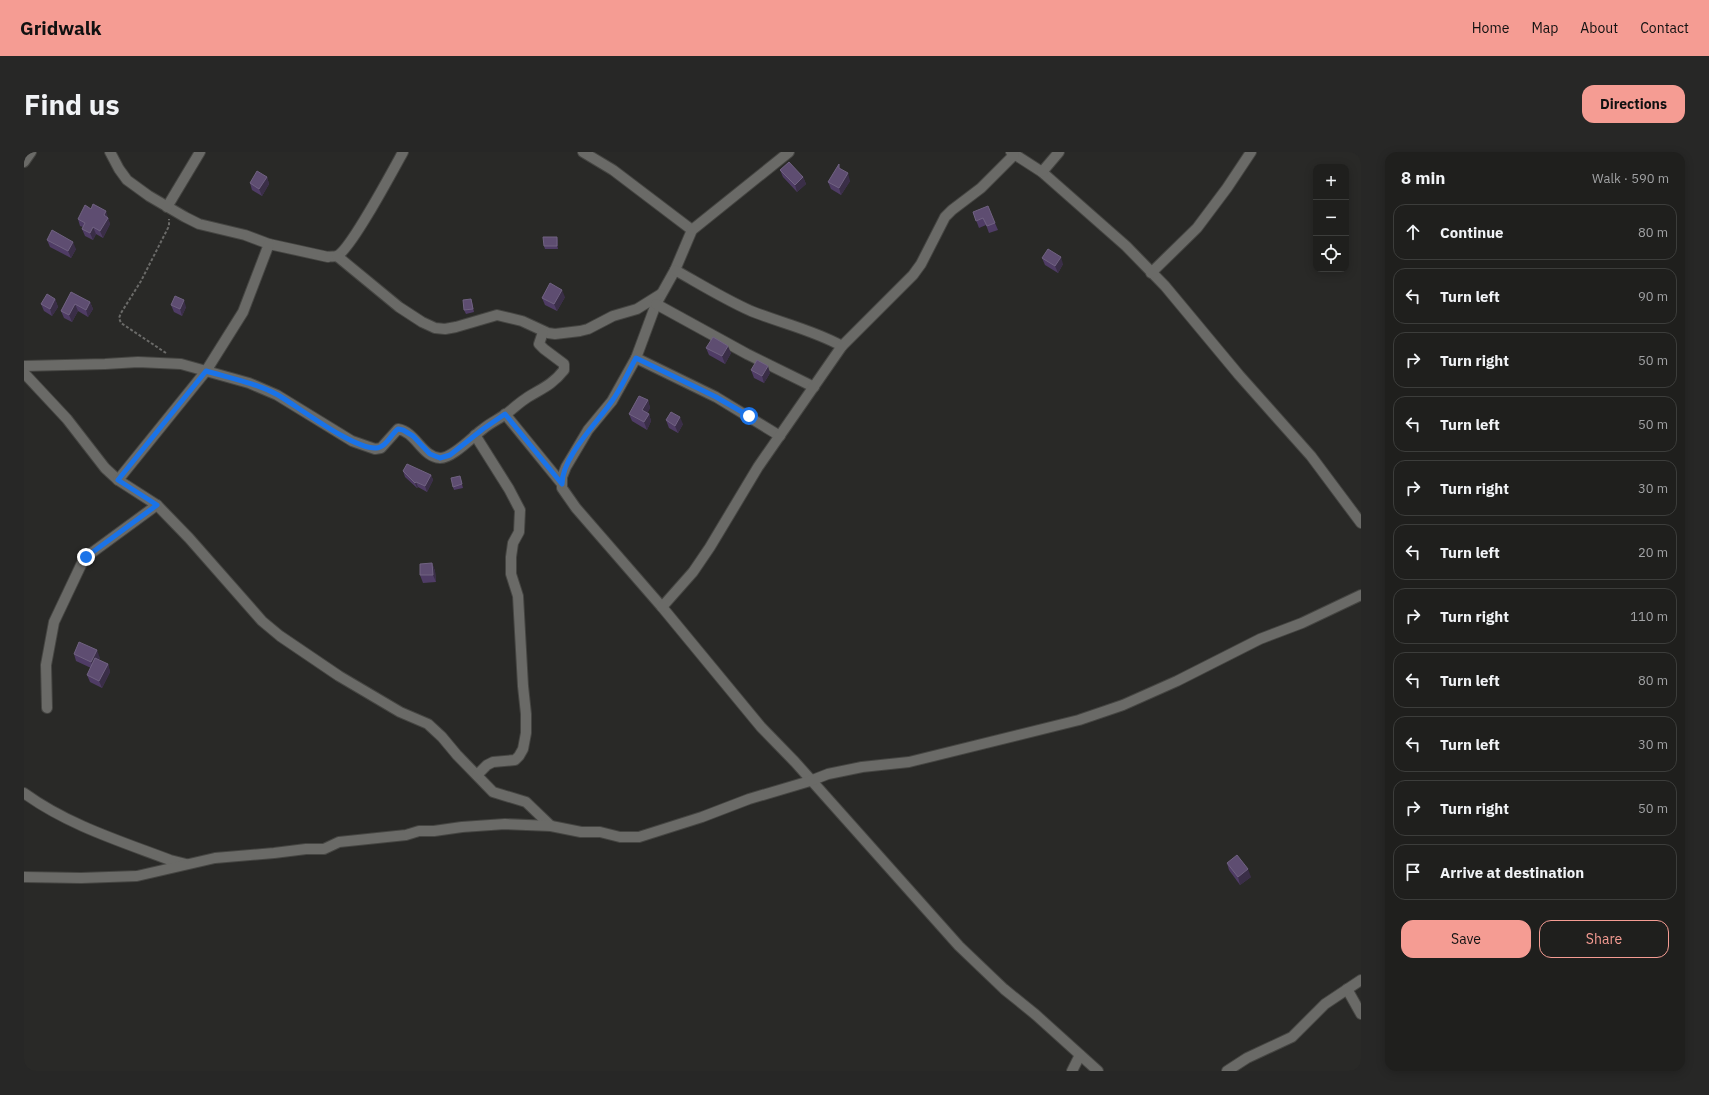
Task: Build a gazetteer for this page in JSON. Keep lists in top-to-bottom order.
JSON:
{
  "page": {
    "header": "Gridwalk",
    "nav": [
      "Home",
      "Map",
      "About",
      "Contact"
    ],
    "buttons": [
      "Directions",
      ["Save", "Share"]
    ],
    "title": "Find us",
    "heading": ["8 min", "Walk · 590 m"],
    "map_buttons": ["+", "−"],
    "list": [
      ["Continue", "80 m"],
      ["Turn left", "90 m"],
      ["Turn right", "50 m"],
      ["Turn left", "50 m"],
      ["Turn right", "30 m"],
      ["Turn left", "20 m"],
      ["Turn right", "110 m"],
      ["Turn left", "80 m"],
      ["Turn left", "30 m"],
      ["Turn right", "50 m"],
      "Arrive at destination"
    ]
  }
}
